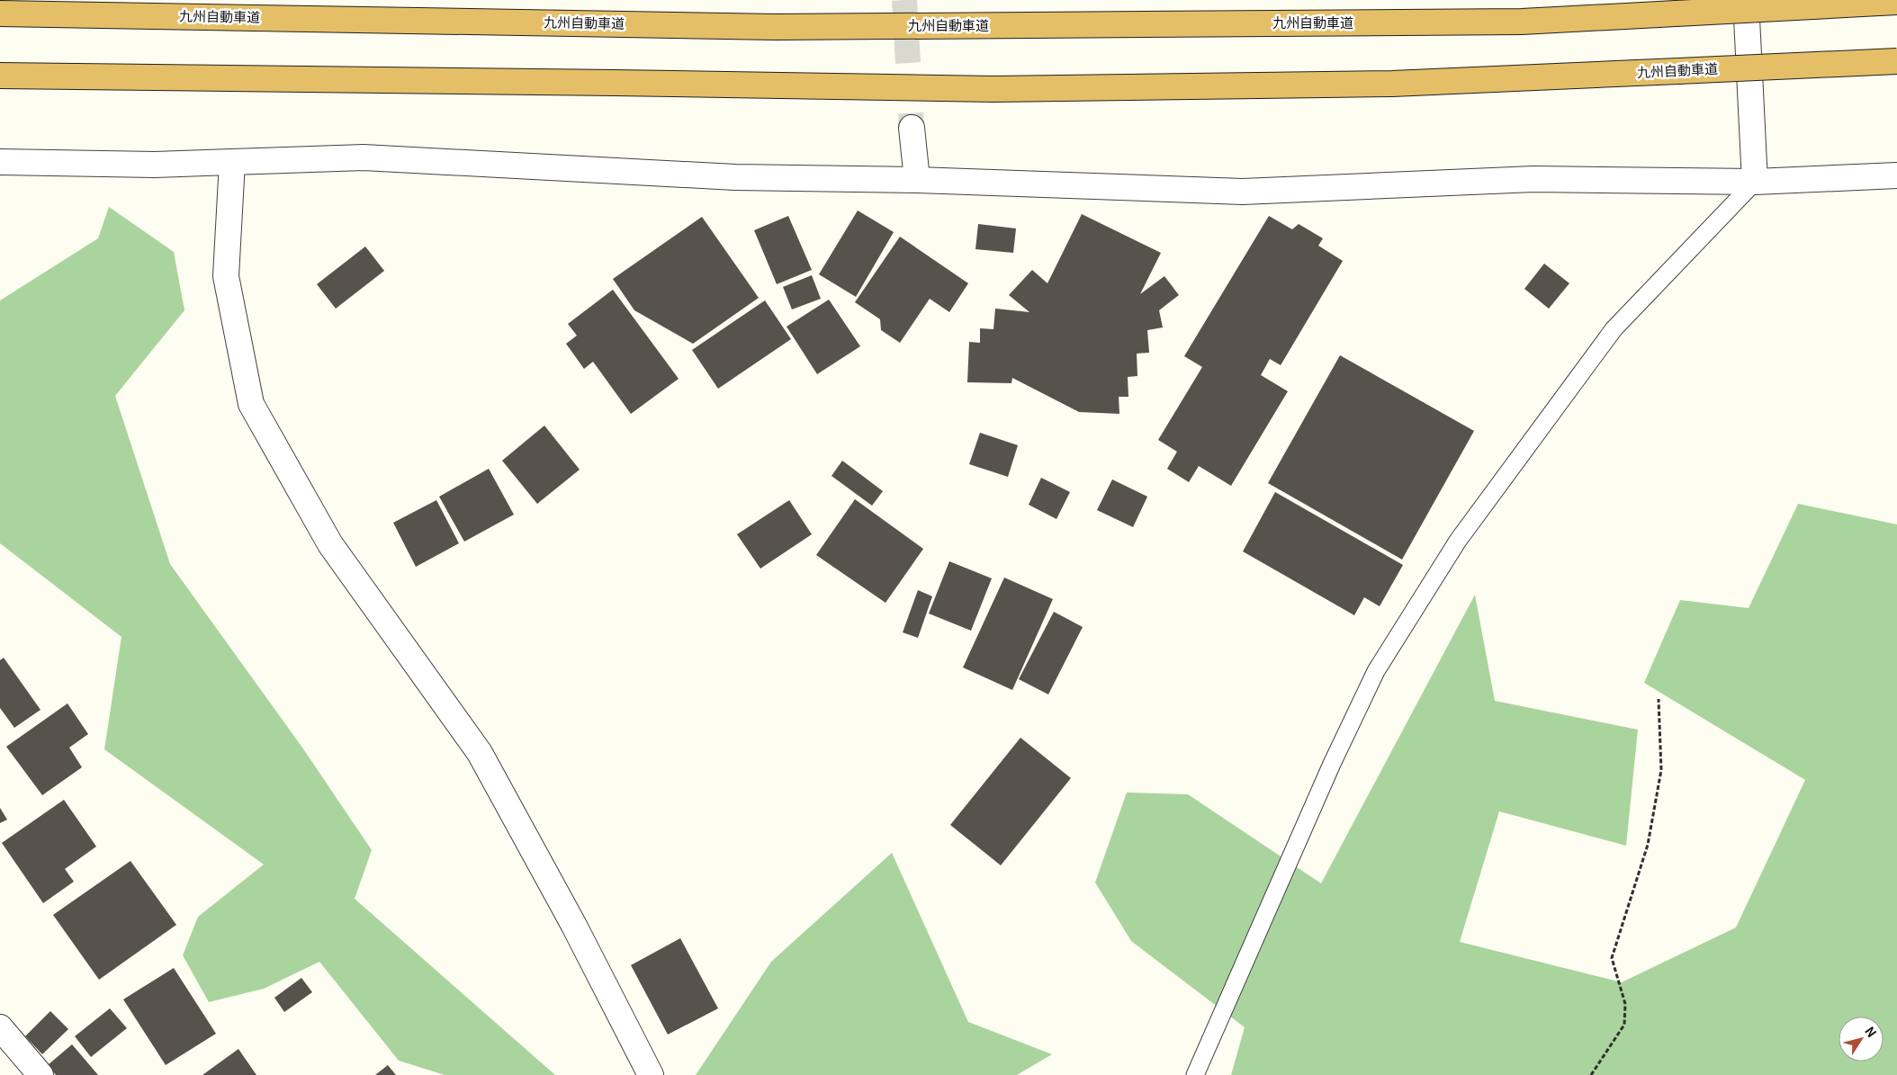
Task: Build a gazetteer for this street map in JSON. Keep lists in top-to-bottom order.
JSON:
{
  "streets": {
    "highway": ["九州自動車道"]
  },
  "north": "top right"
}
